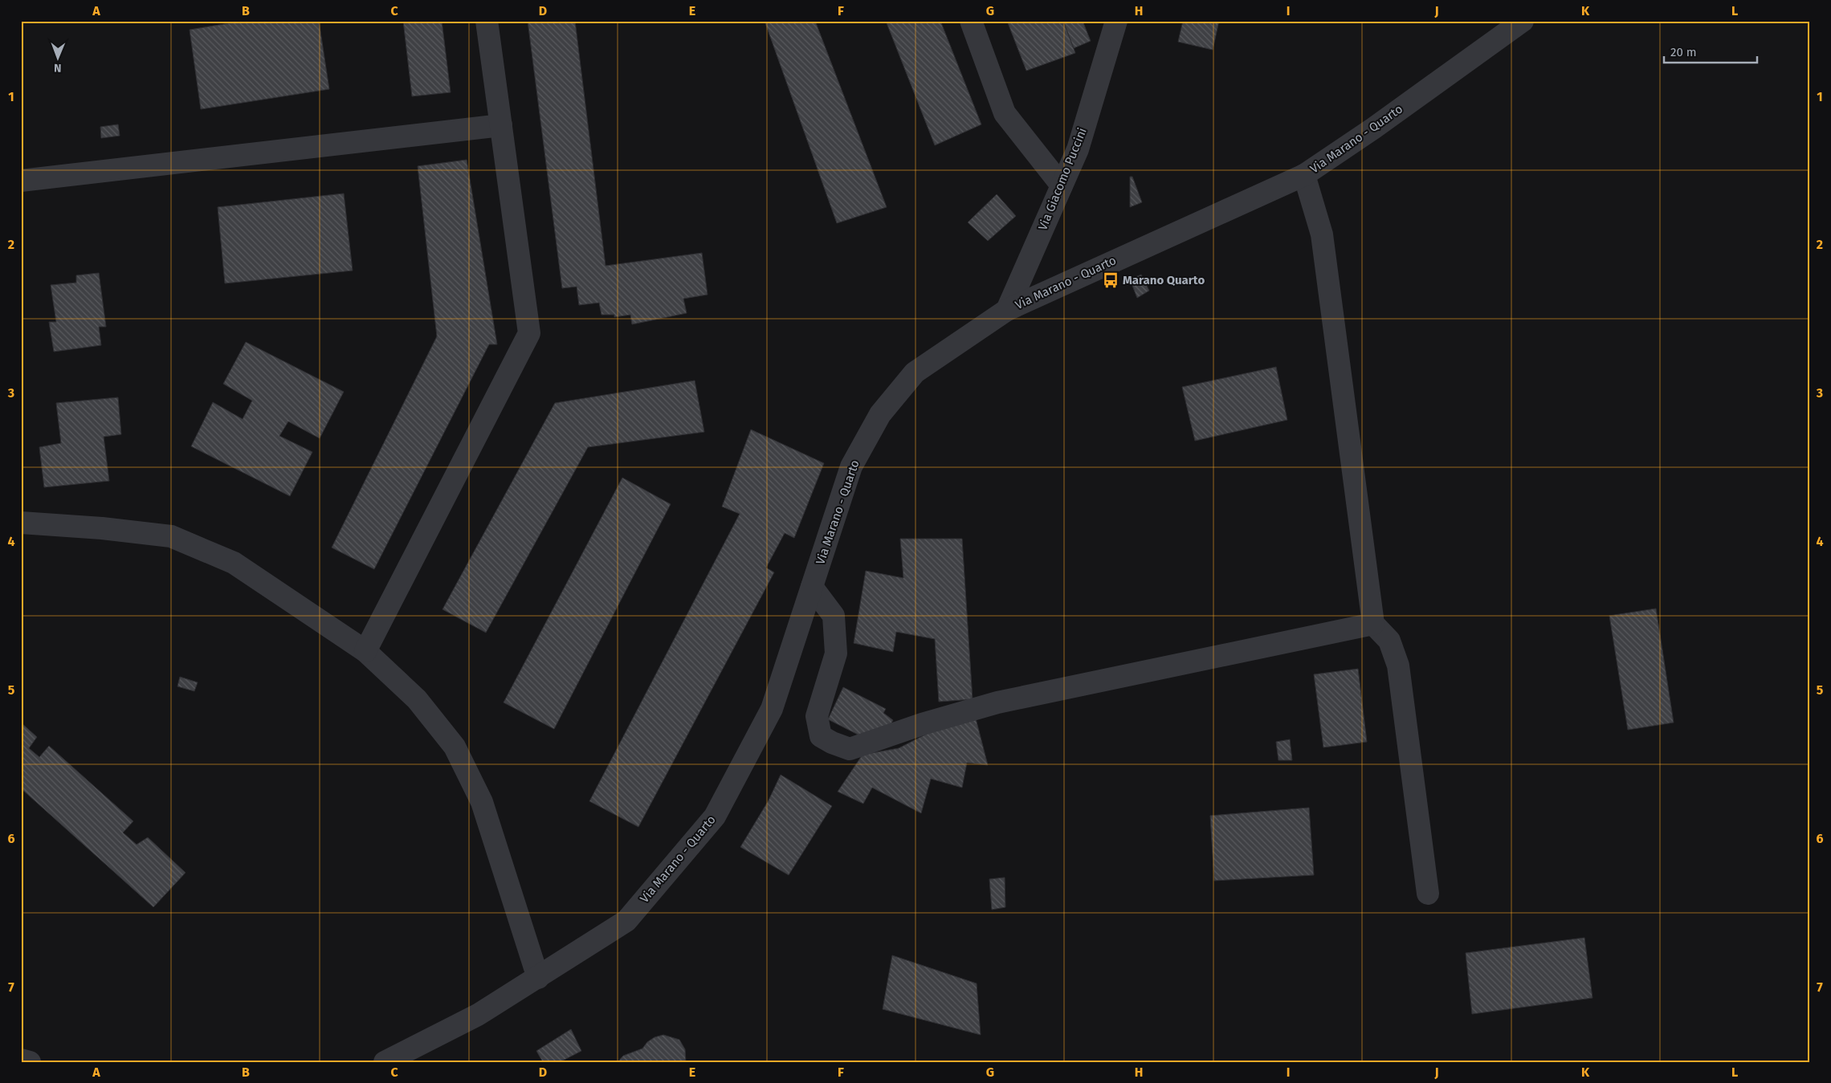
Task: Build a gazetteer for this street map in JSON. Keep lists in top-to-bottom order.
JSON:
{
  "streets": {
    "street": ["Via Marano - Quarto", "Via Giacomo Puccini"]
  },
  "crossings": [
    ["Via Marano - Quarto", "Via Giacomo Puccini"]
  ],
  "places": {
    "bus stop": ["Marano Quarto"]
  },
  "scale_bar": "20 m",
  "north": "bottom",
  "grid": {
    "columns": [
      "A",
      "B",
      "C",
      "D",
      "E",
      "F",
      "G",
      "H",
      "I",
      "J",
      "K",
      "L"
    ],
    "rows": [
      "1",
      "2",
      "3",
      "4",
      "5",
      "6",
      "7"
    ]
  }
}
